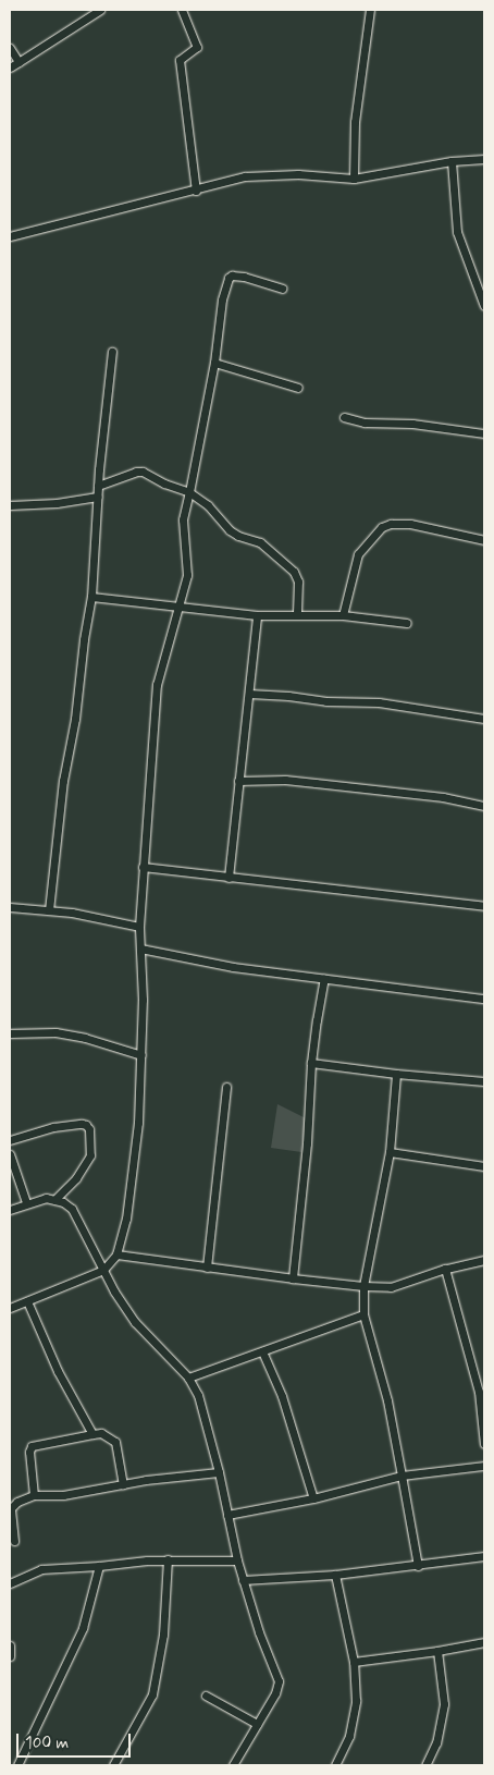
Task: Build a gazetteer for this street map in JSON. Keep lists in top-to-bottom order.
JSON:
{
  "scale_bar": "100 m"
}
